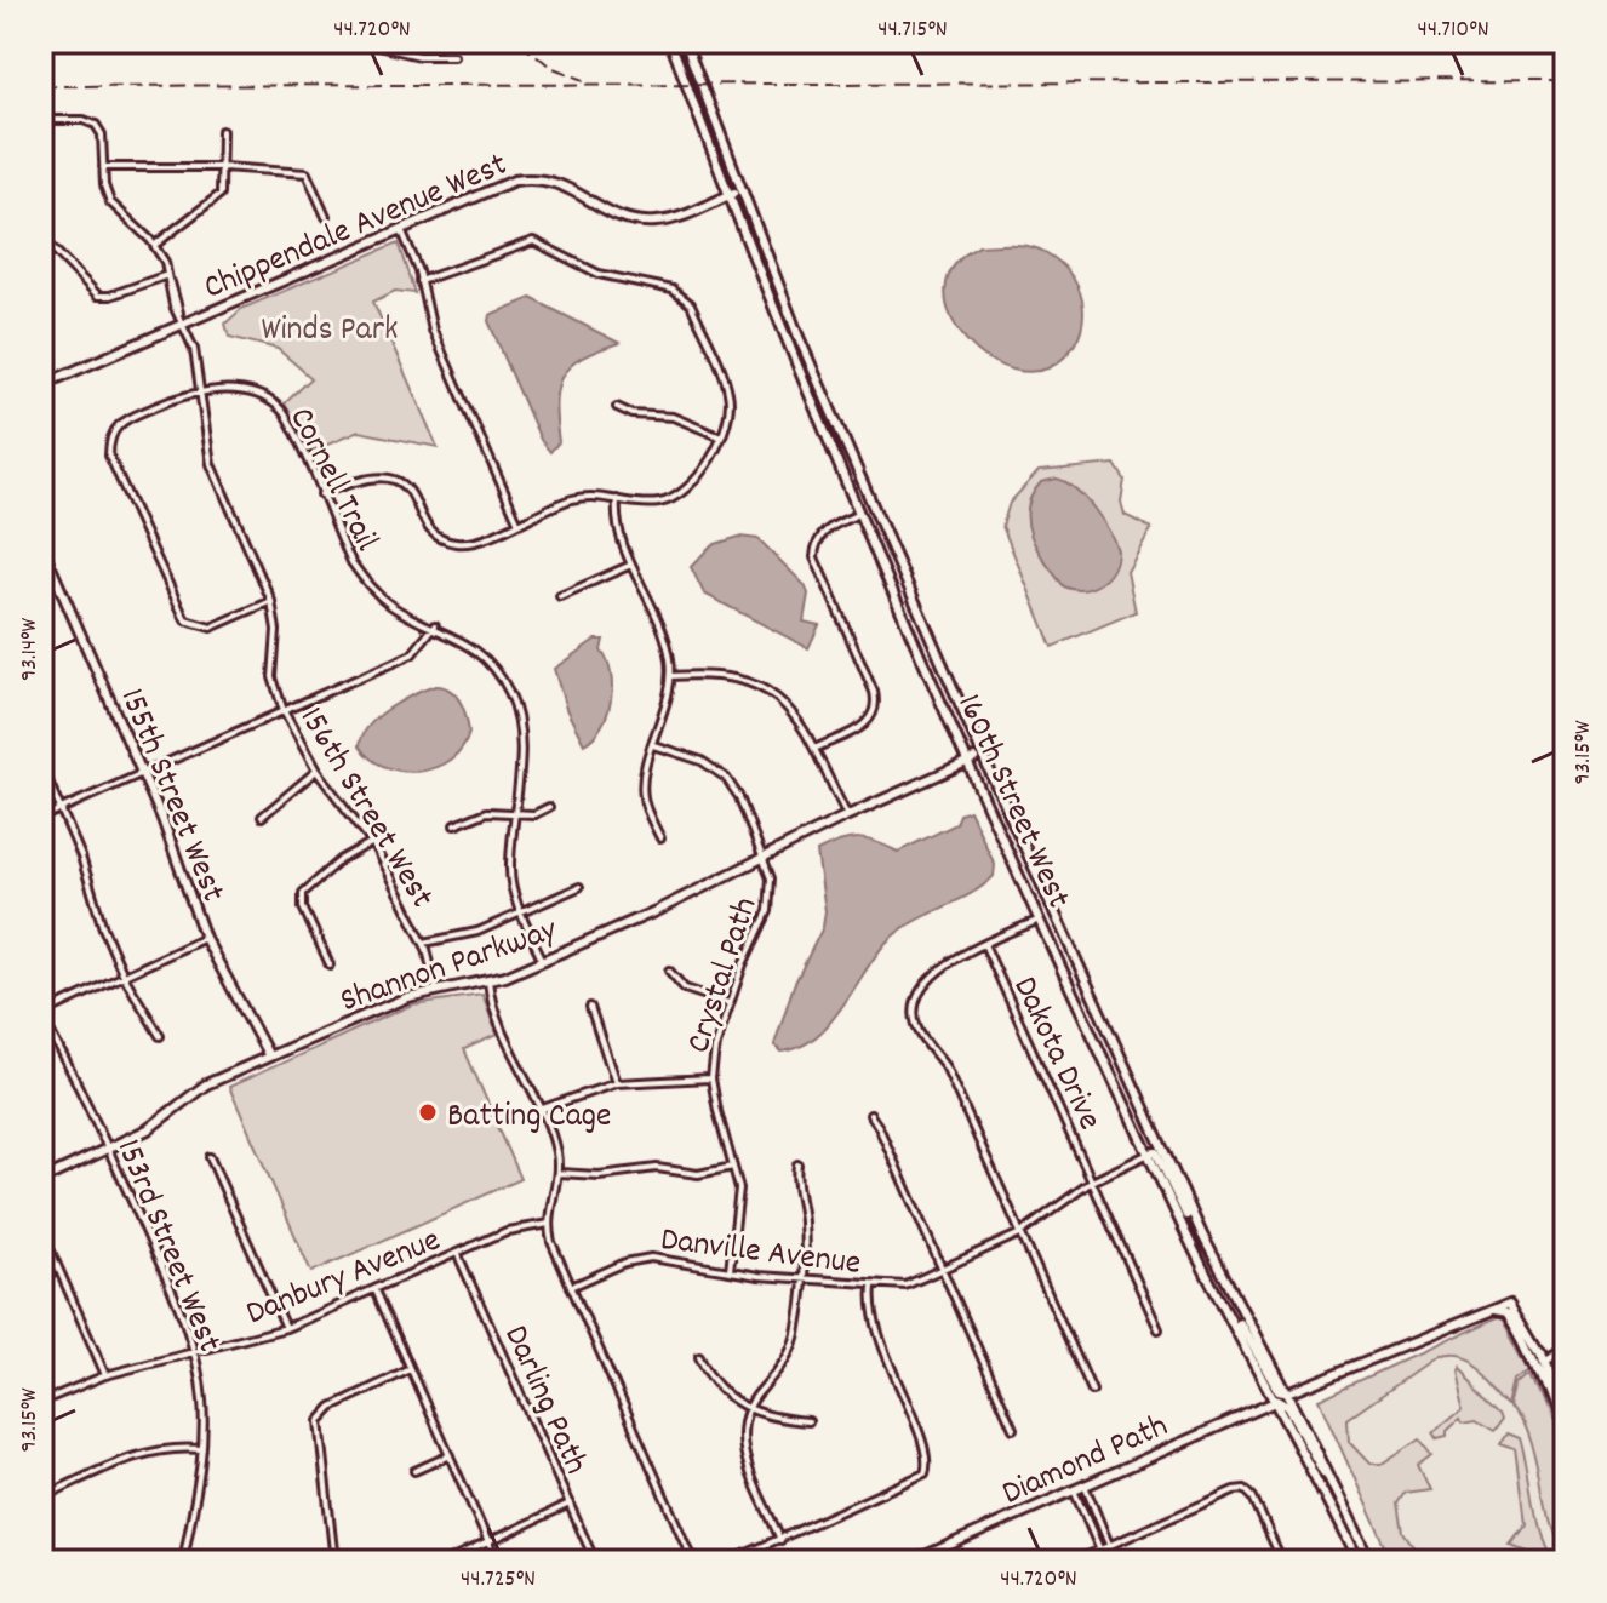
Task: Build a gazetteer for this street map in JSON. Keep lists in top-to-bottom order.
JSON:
{
  "streets": {
    "main road": [
      "Chippendale Avenue West",
      "155th Street West",
      "160th Street West",
      "Shannon Parkway",
      "Diamond Path"
    ],
    "street": [
      "Cornell Trail",
      "156th Street West",
      "Crystal Path",
      "Dakota Drive",
      "153rd Street West",
      "Danville Avenue",
      "Danbury Avenue",
      "Darling Path"
    ]
  },
  "crossings": [
    ["Chippendale Avenue West", "160th Street West"],
    ["Chippendale Avenue West", "156th Street West"],
    ["Cornell Trail", "156th Street West"],
    ["Cornell Trail", "Shannon Parkway"],
    ["155th Street West", "Shannon Parkway"],
    ["160th Street West", "Shannon Parkway"],
    ["160th Street West", "Danville Avenue"],
    ["160th Street West", "Diamond Path"],
    ["156th Street West", "Shannon Parkway"],
    ["Shannon Parkway", "Crystal Path"],
    ["Shannon Parkway", "153rd Street West"],
    ["Crystal Path", "Danville Avenue"],
    ["Dakota Drive", "Danville Avenue"],
    ["153rd Street West", "Danbury Avenue"],
    ["Danbury Avenue", "Darling Path"]
  ],
  "parks": ["Winds Park"],
  "places": ["Batting Cage"],
  "coordinates": [
    "44.720°N",
    "44.715°N",
    "44.710°N",
    "93.14°W",
    "93.15°W",
    "44.725°N"
  ]
}
